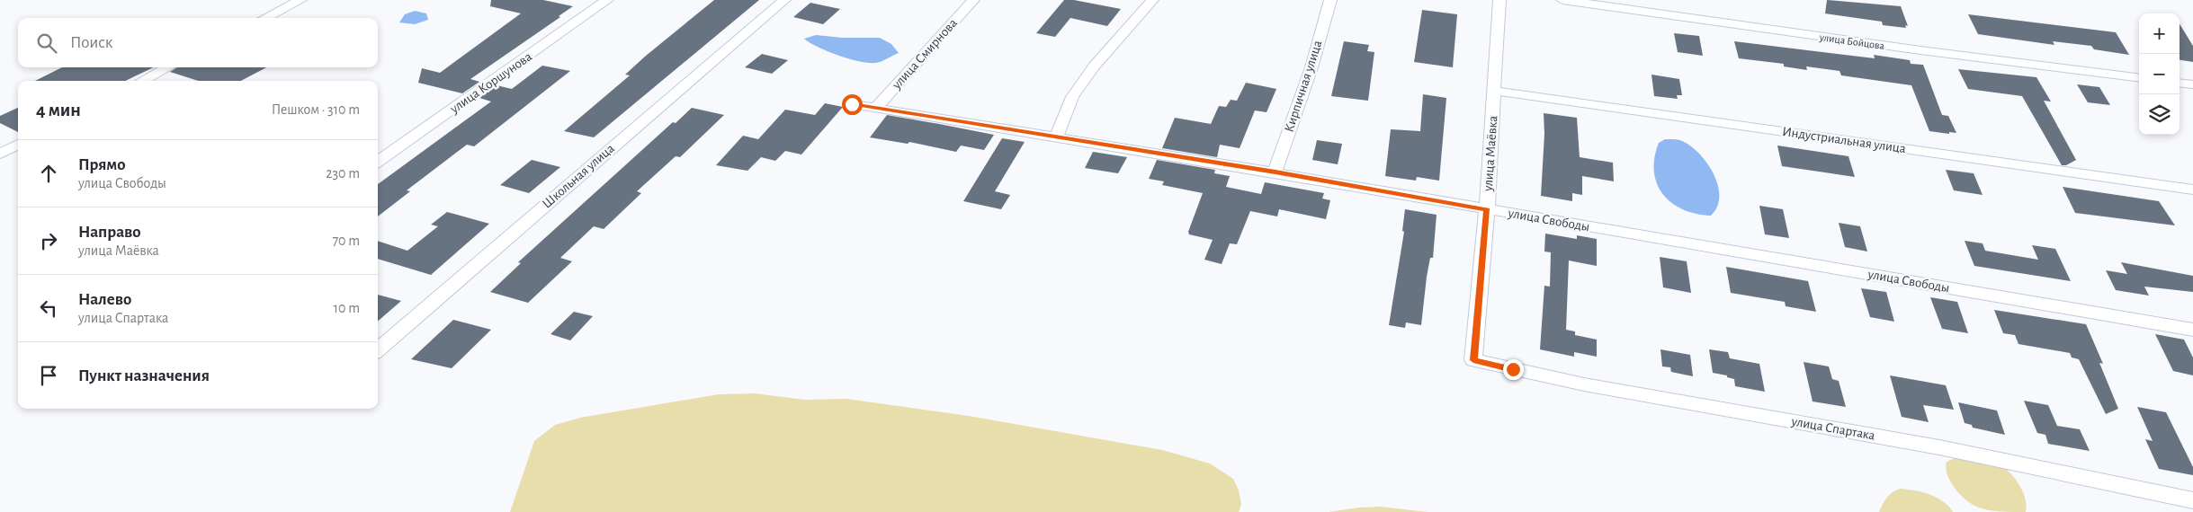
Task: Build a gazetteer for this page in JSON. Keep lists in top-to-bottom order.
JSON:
{
  "streets": {
    "street": [
      "улица Бойцова",
      "улица Смирнова",
      "улица Коршунова",
      "Кирпичная улица",
      "Индустриальная улица",
      "улица Маёвка",
      "Школьная улица",
      "улица Свободы",
      "улица Спартака"
    ]
  },
  "crossings": [
    ["улица Смирнова", "улица Свободы"],
    ["Кирпичная улица", "улица Свободы"],
    ["Индустриальная улица", "улица Маёвка"],
    ["улица Маёвка", "улица Свободы"],
    ["улица Маёвка", "улица Спартака"]
  ],
  "page": {
    "map_buttons": ["+", "−"],
    "search": "Поиск",
    "heading": ["4 мин", "Пешком · 310 m"],
    "list": [
      ["Прямо", "улица Свободы", "230 m"],
      ["Направо", "улица Маёвка", "70 m"],
      ["Налево", "улица Спартака", "10 m"],
      "Пункт назначения"
    ]
  }
}
